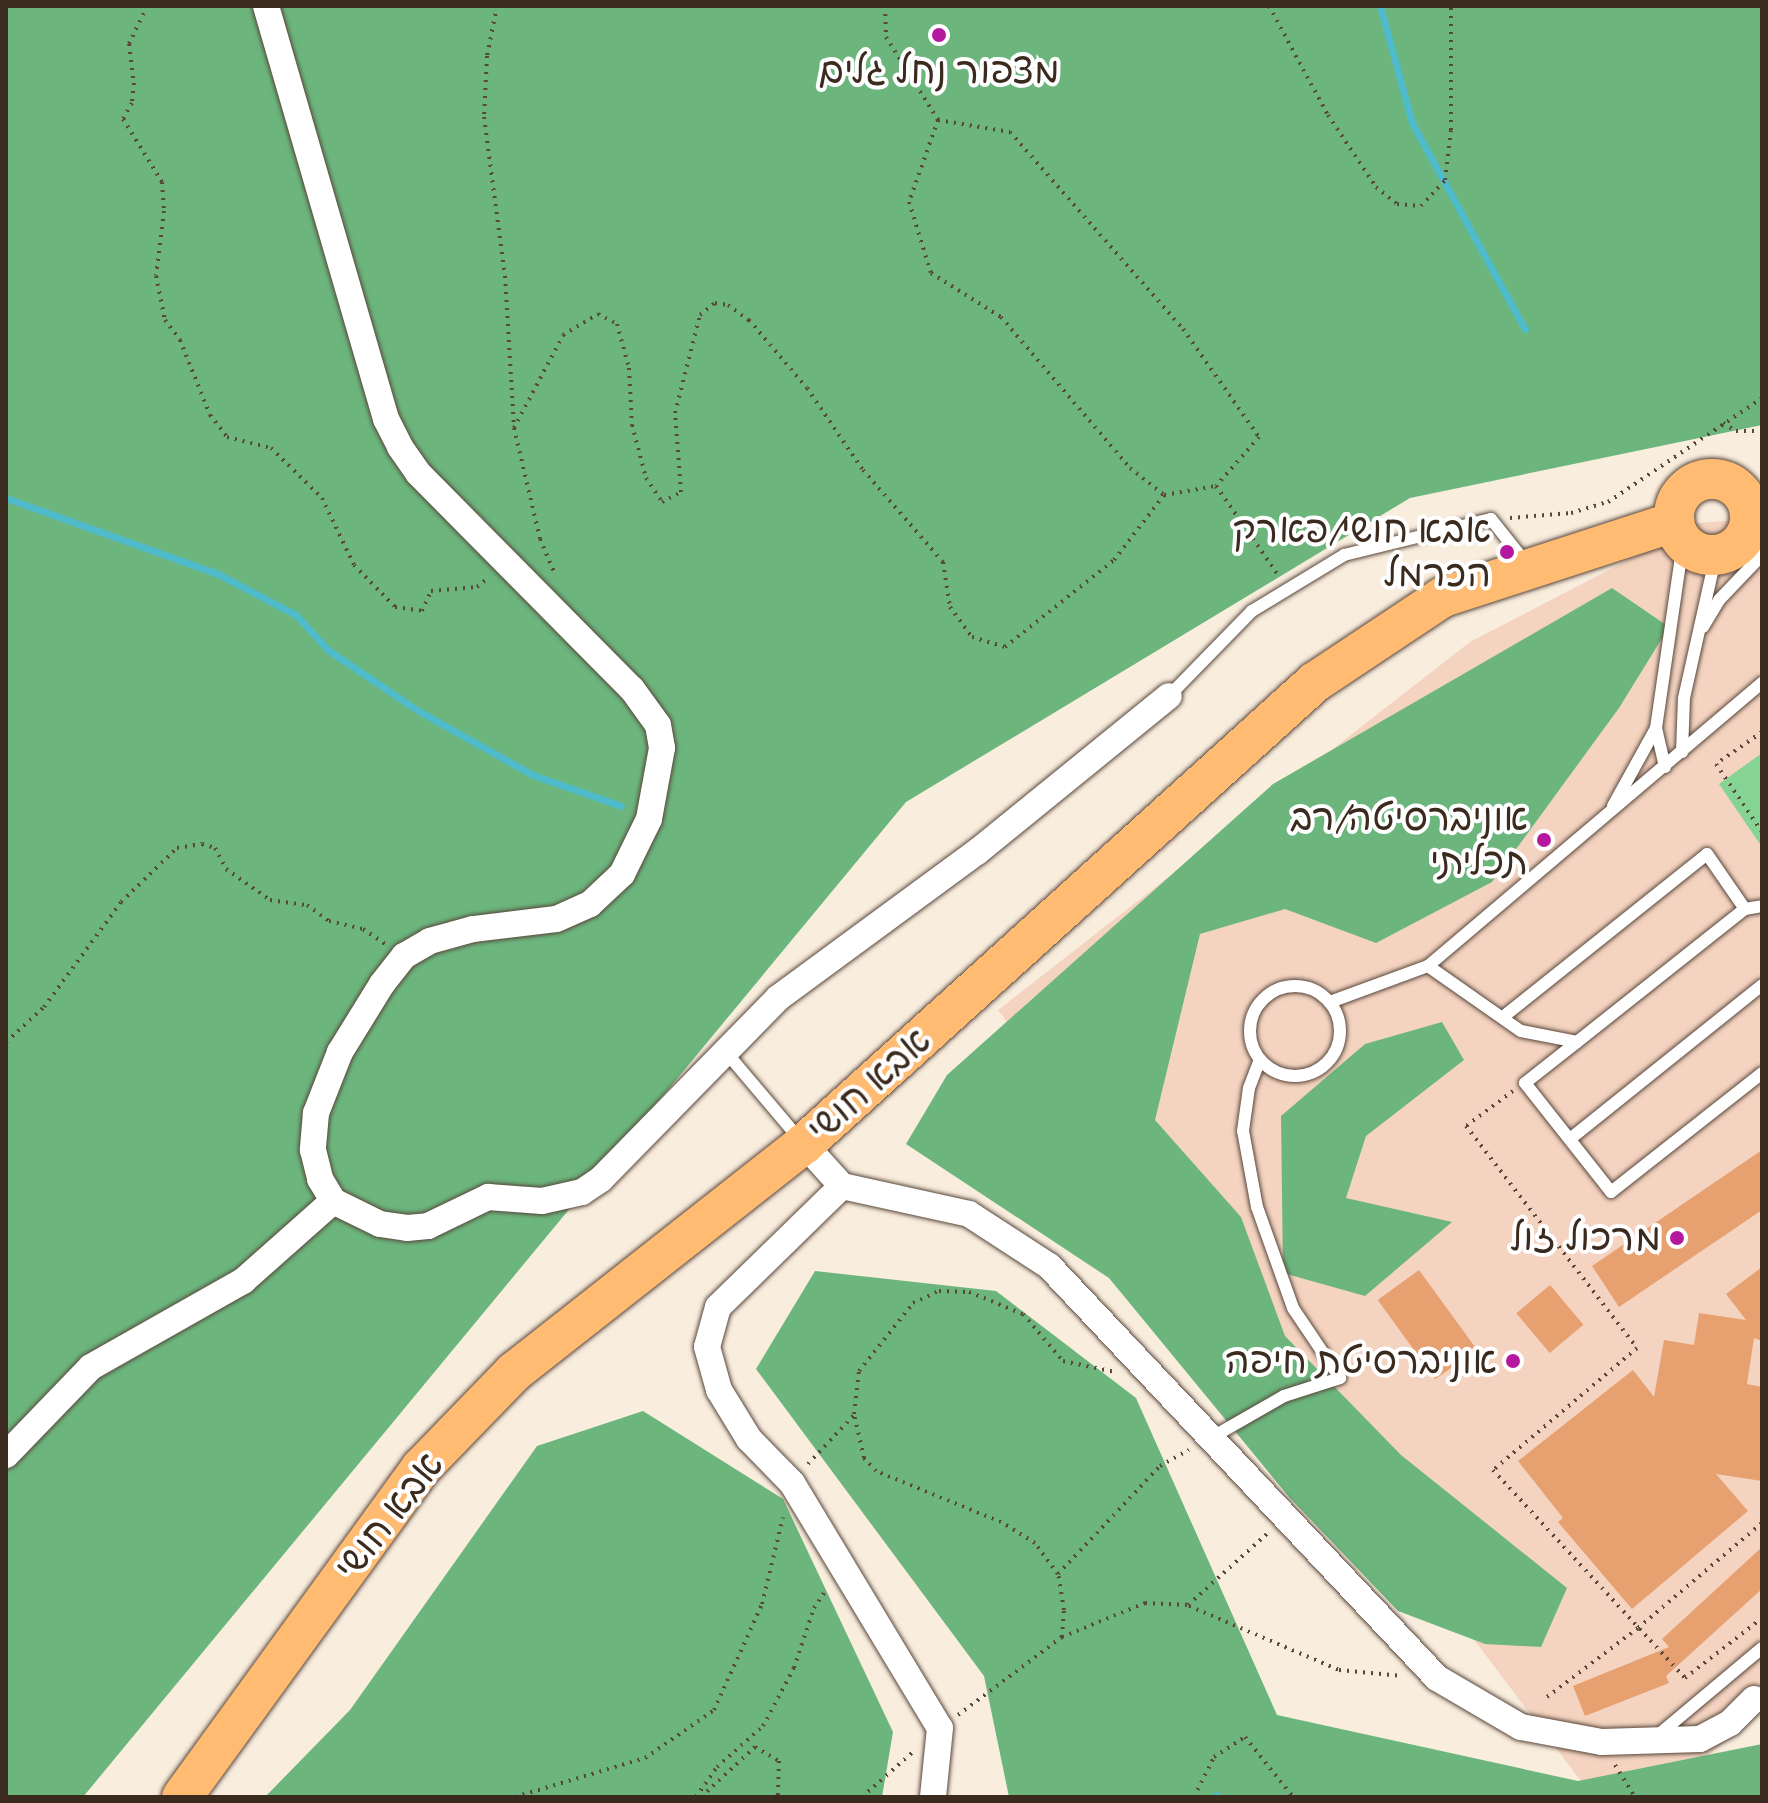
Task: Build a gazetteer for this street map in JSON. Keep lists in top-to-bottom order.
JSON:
{
  "streets": {
    "main road": ["אבא חושי"]
  },
  "places": [
    "מצפור נחל גלים",
    "אבא חושי/פארק הכרמל",
    "אוניברסיטה/רב תכליתי",
    "מרכול זול",
    "אוניברסיטת חיפה"
  ]
}
